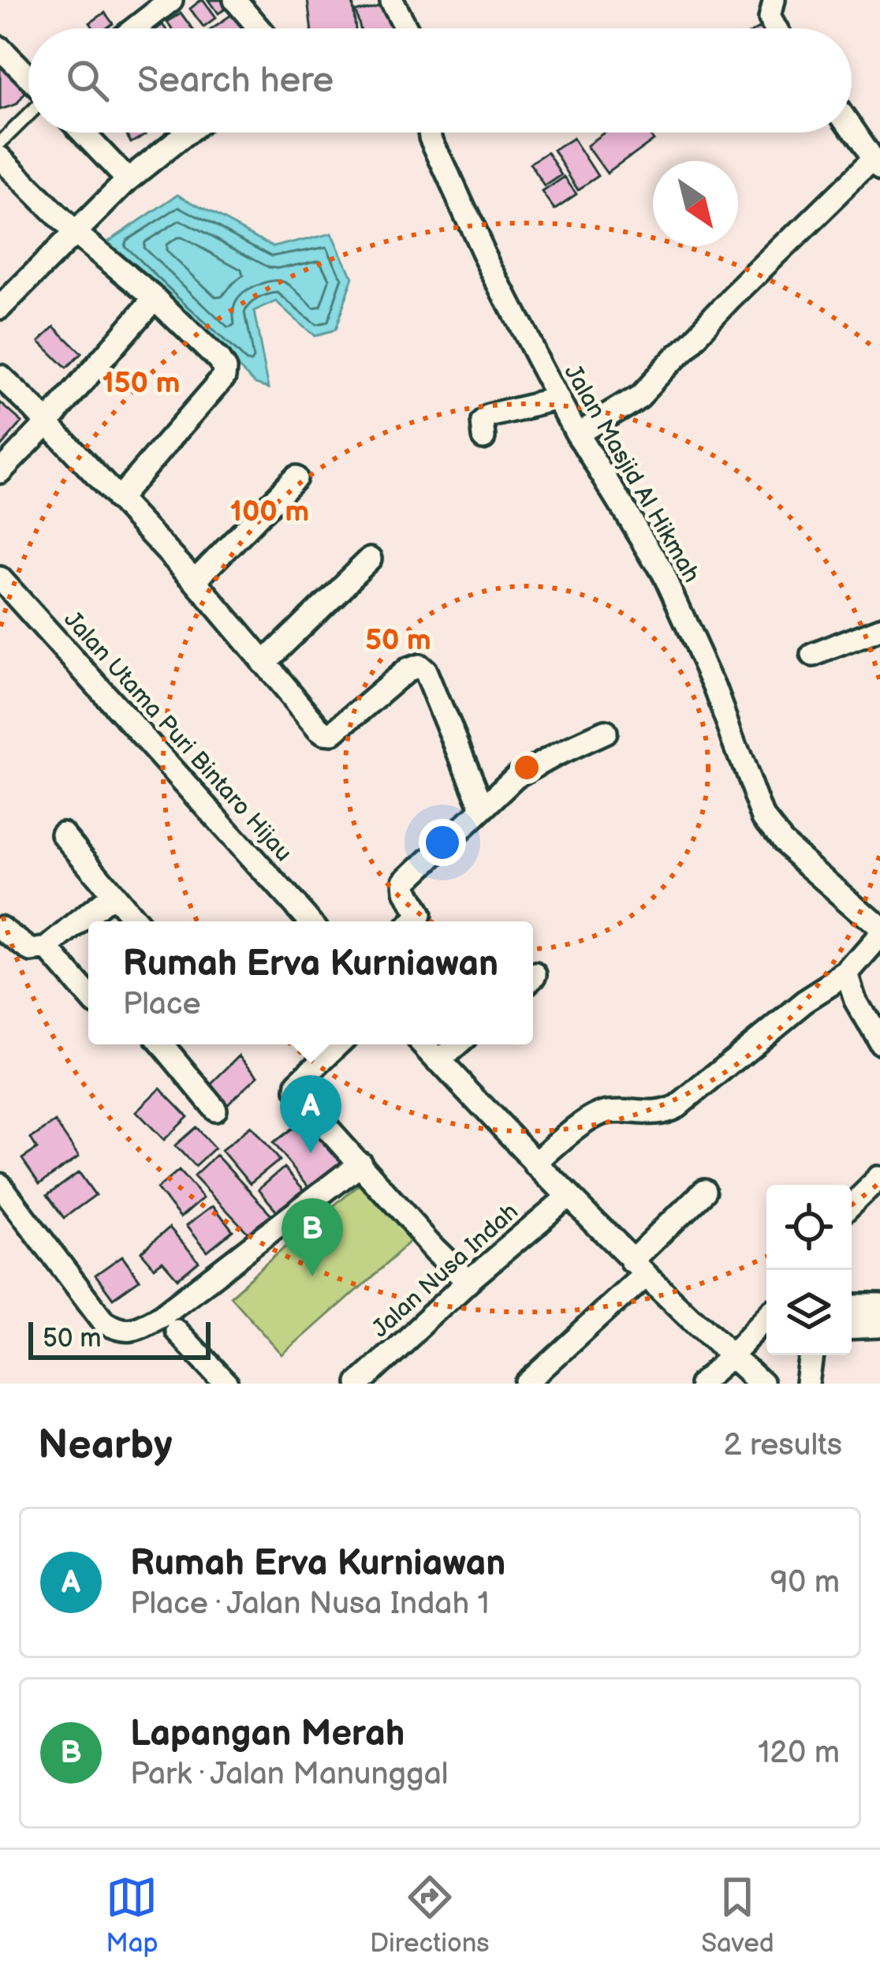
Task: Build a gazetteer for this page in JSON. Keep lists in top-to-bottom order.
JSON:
{
  "streets": {
    "street": ["Jalan Masjid Al Hikmah", "Jalan Utama Puri Bintaro Hijau", "Jalan Nusa Indah"]
  },
  "scale_bar": "50 m",
  "north": "bottom right",
  "page": {
    "search": "Search here",
    "popup": ["Rumah Erva Kurniawan", "Place"],
    "pins": ["A", "B"],
    "scale": "50 m",
    "heading": ["Nearby", "2 results"],
    "list": [
      {
        "mark": "A",
        "name": "Rumah Erva Kurniawan",
        "note": "Place · Jalan Nusa Indah 1",
        "value": "90 m"
      },
      {
        "mark": "B",
        "name": "Lapangan Merah",
        "note": "Park · Jalan Manunggal",
        "value": "120 m"
      }
    ],
    "nav": ["Map", "Directions", "Saved"]
  },
  "rings": ["150 m", "100 m", "50 m"]
}
